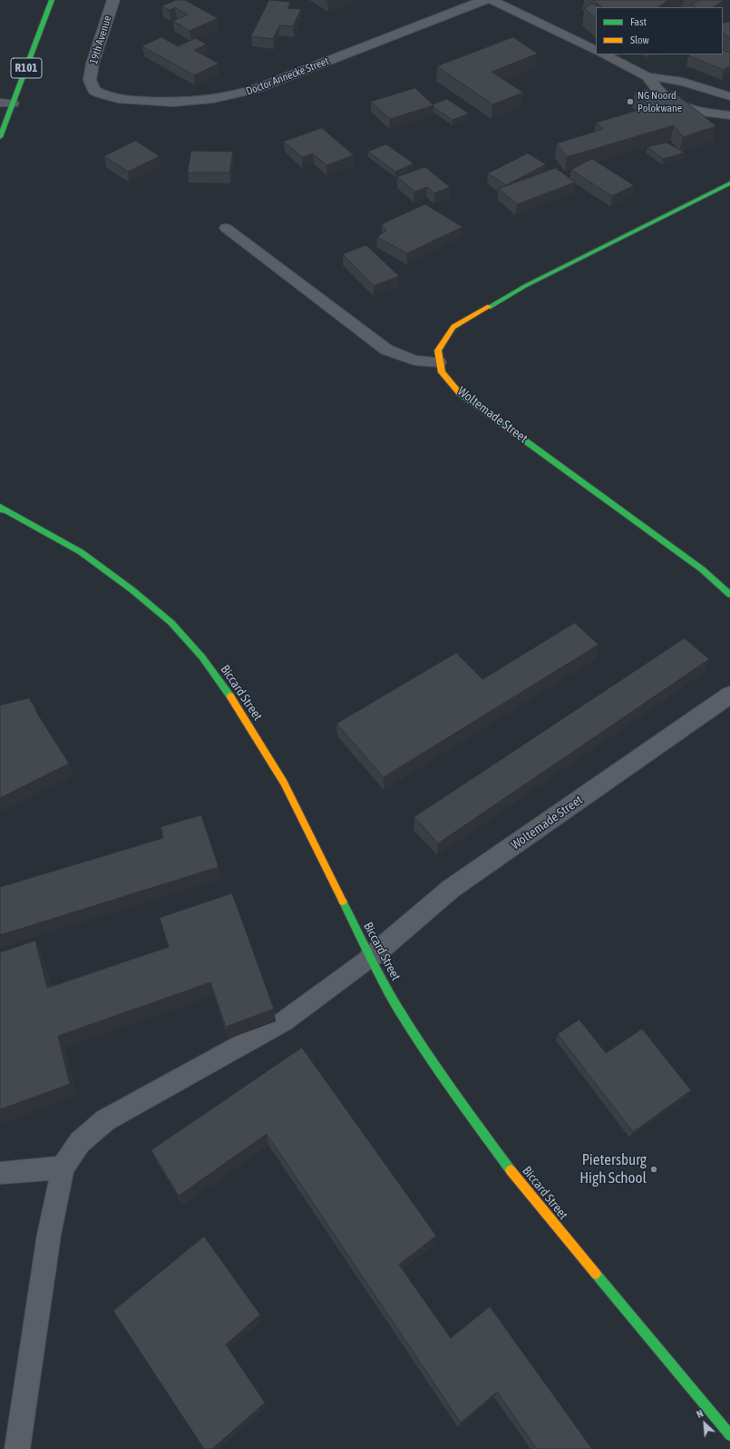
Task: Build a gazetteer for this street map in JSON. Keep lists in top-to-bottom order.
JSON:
{
  "streets": {
    "street": [
      "19th Avenue",
      "R101",
      "Doctor Annecke Street",
      "Woltemade Street",
      "Biccard Street"
    ]
  },
  "crossings": [
    ["19th Avenue", "Doctor Annecke Street"],
    ["Woltemade Street", "Biccard Street"]
  ],
  "places": ["NG Noord Polokwane", "Pietersburg High School"],
  "legend": ["Fast", "Slow"],
  "north": "top left"
}
